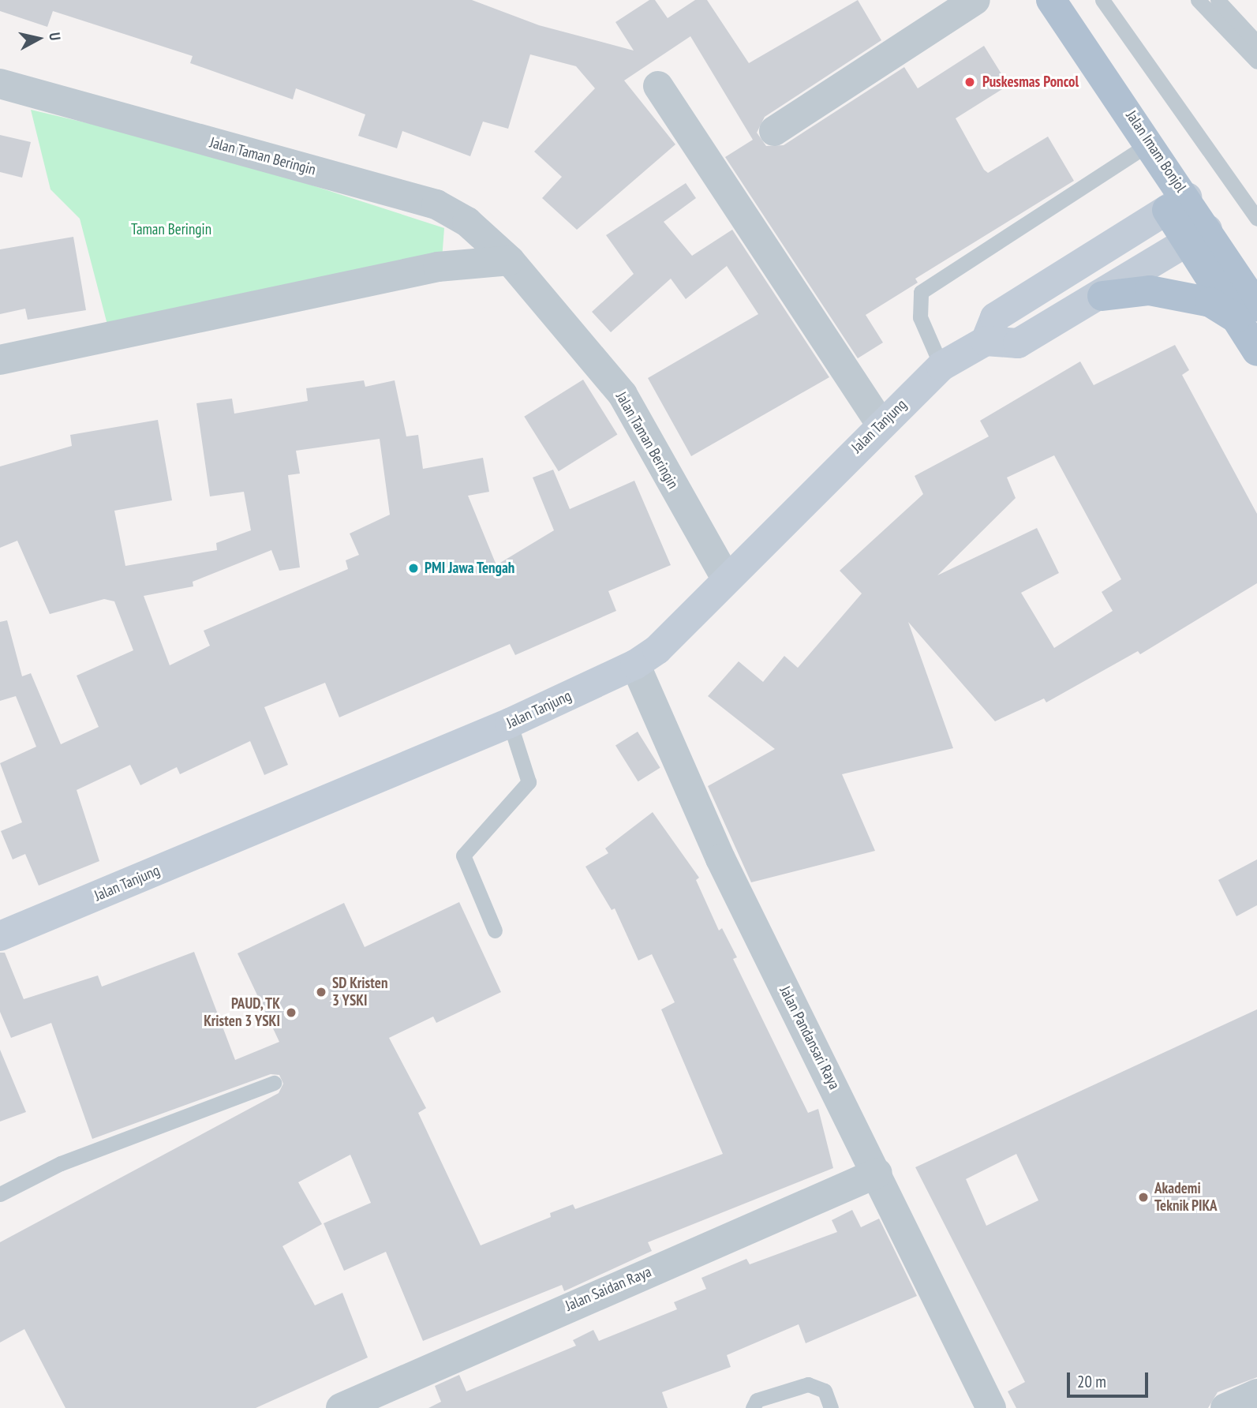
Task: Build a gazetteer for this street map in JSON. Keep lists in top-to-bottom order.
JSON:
{
  "streets": {
    "main road": ["Jalan Imam Bonjol", "Jalan Tanjung"],
    "street": ["Jalan Taman Beringin", "Jalan Pandansari Raya", "Jalan Saidan Raya"]
  },
  "crossings": [
    ["Jalan Taman Beringin", "Jalan Tanjung"],
    ["Jalan Tanjung", "Jalan Pandansari Raya"],
    ["Jalan Pandansari Raya", "Jalan Saidan Raya"]
  ],
  "parks": ["Taman Beringin"],
  "places": [
    "Puskesmas Poncol",
    "PMI Jawa Tengah",
    "SD Kristen 3 YSKI",
    "PAUD, TK Kristen 3 YSKI",
    "Akademi Teknik PIKA"
  ],
  "scale_bar": "20 m",
  "north": "right"
}
